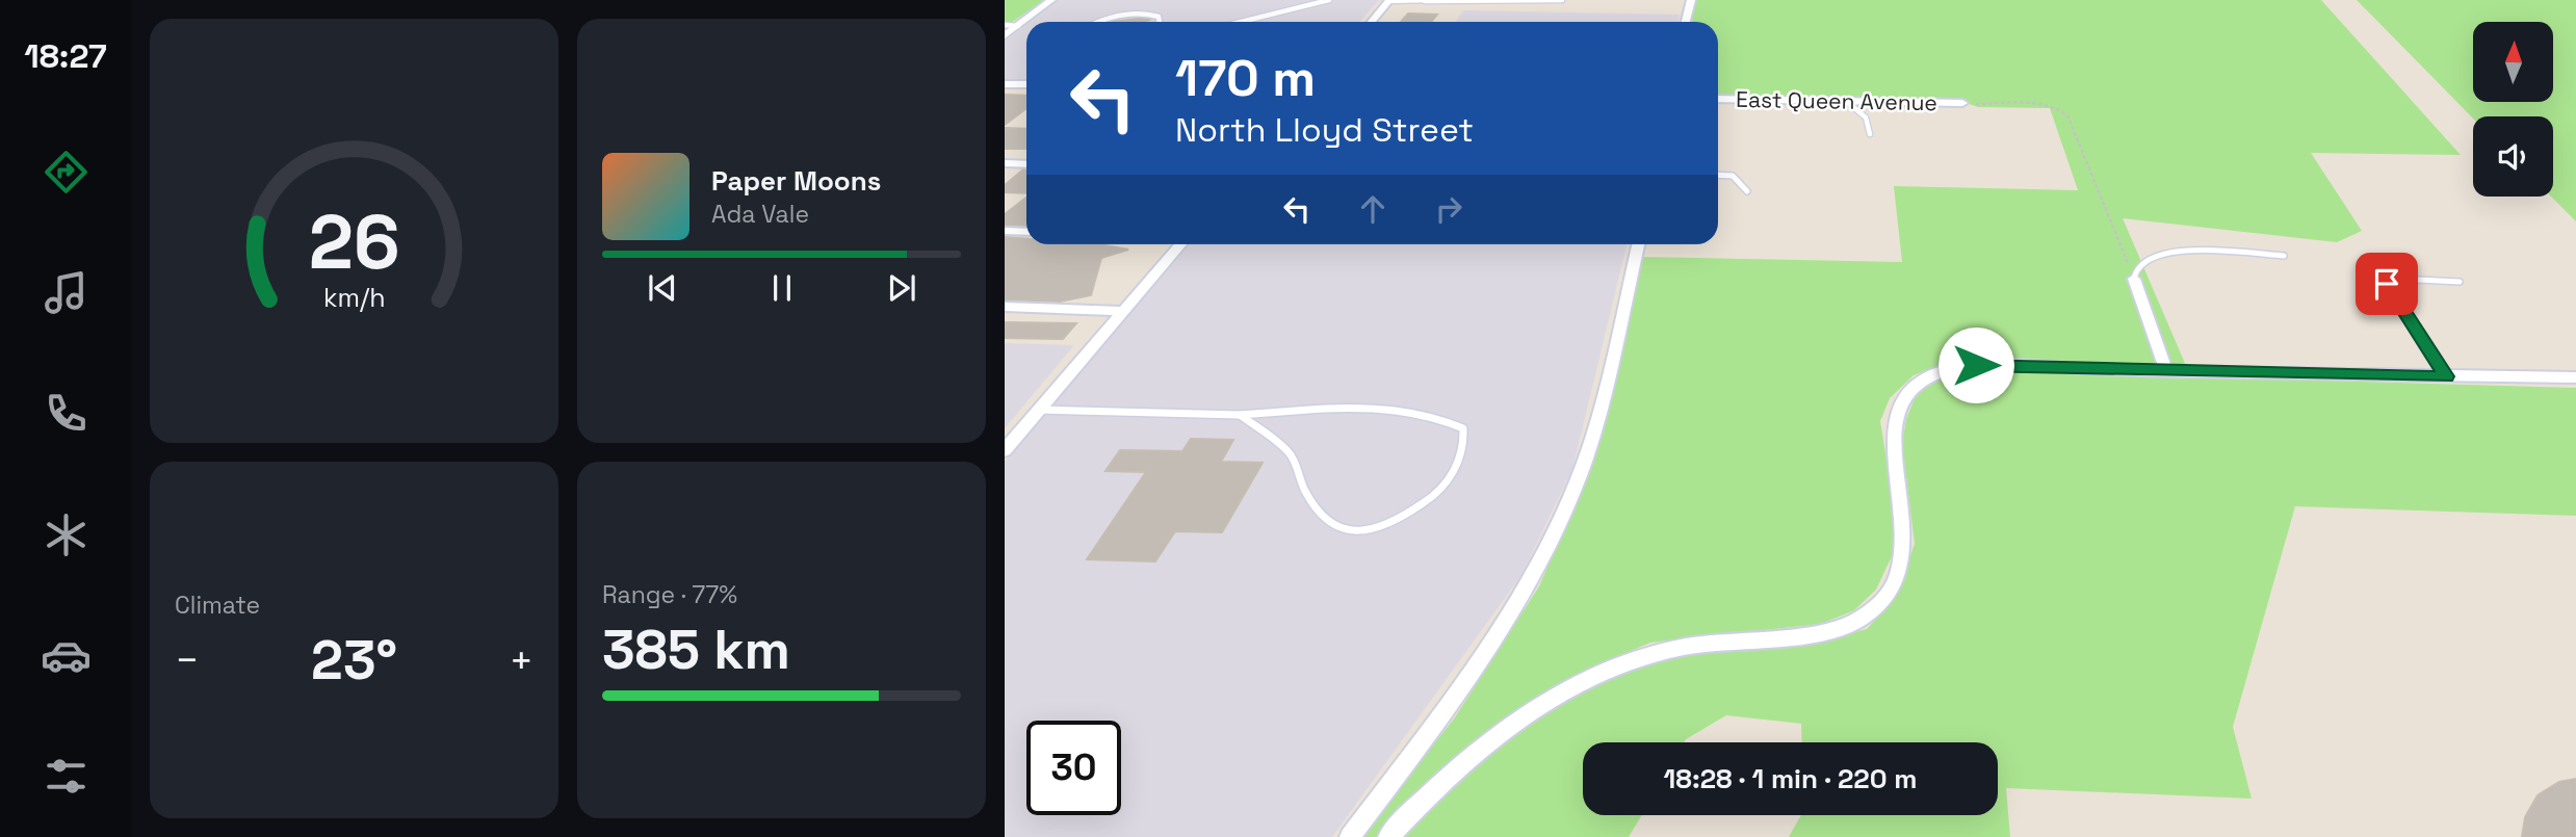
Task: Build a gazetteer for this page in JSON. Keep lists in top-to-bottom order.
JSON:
{
  "streets": {
    "street": ["East Queen Avenue"]
  },
  "north": "top",
  "page": {
    "tabs": "18:27",
    "turn": ["170 m", "North Lloyd Street"],
    "song": ["Paper Moons", "Ada Vale"],
    "tile": [
      "Climate",
      ["Range · 77%", "385 km"]
    ],
    "heat": ["−", "23°", "+"],
    "limit": "30",
    "trip": "18:28 · 1 min · 220 m",
    "gauge": ["26", "km/h"]
  }
}
